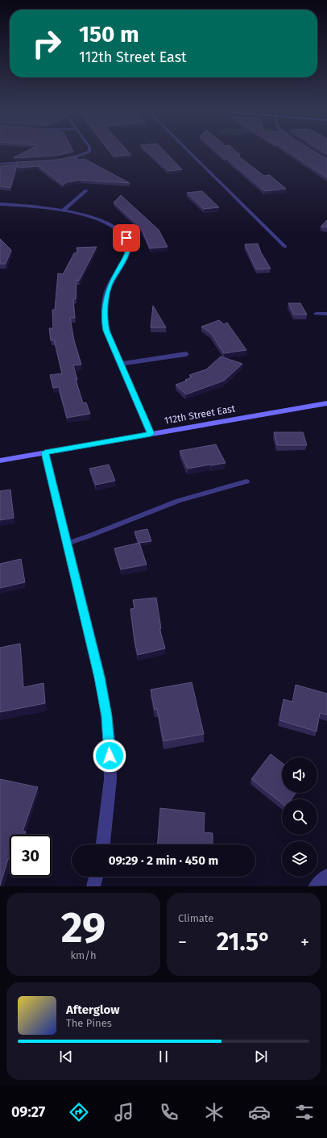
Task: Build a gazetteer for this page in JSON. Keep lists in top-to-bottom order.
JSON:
{
  "streets": {
    "main road": ["112th Street East"]
  },
  "page": {
    "turn": ["150 m", "112th Street East"],
    "limit": "30",
    "trip": "09:29 · 2 min · 450 m",
    "tile": [
      ["29", "km/h"],
      "Climate"
    ],
    "heat": ["−", "21.5°", "+"],
    "song": ["Afterglow", "The Pines"],
    "tabs": "09:27"
  }
}
